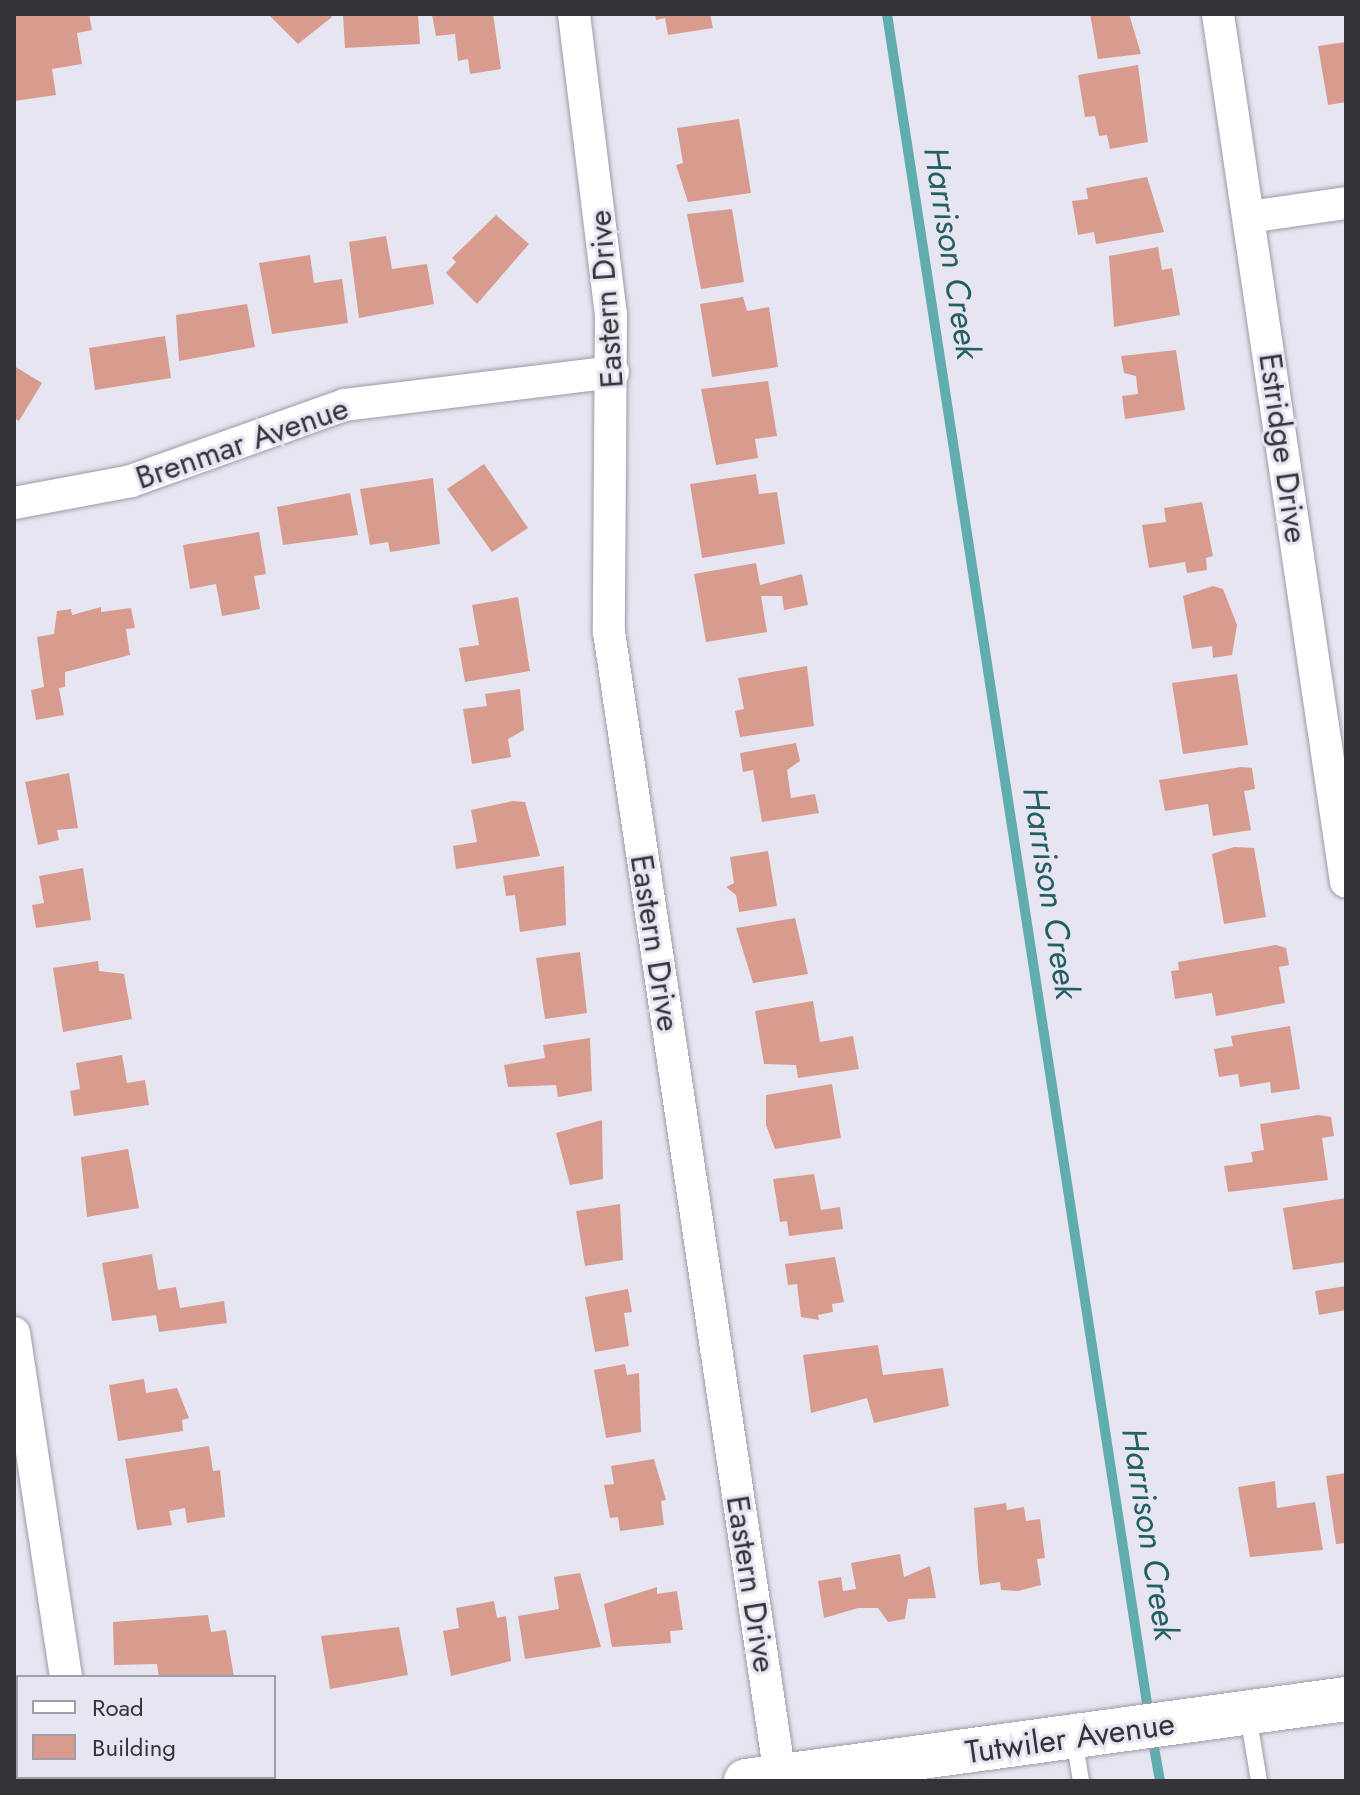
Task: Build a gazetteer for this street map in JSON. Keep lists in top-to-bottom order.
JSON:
{
  "streets": {
    "street": [
      "Eastern Drive",
      "Brenmar Avenue",
      "Estridge Drive",
      "Tutwiler Avenue"
    ]
  },
  "crossings": [
    ["Eastern Drive", "Brenmar Avenue"],
    ["Eastern Drive", "Tutwiler Avenue"]
  ],
  "water": ["Harrison Creek"],
  "legend": ["Road", "Building"]
}
